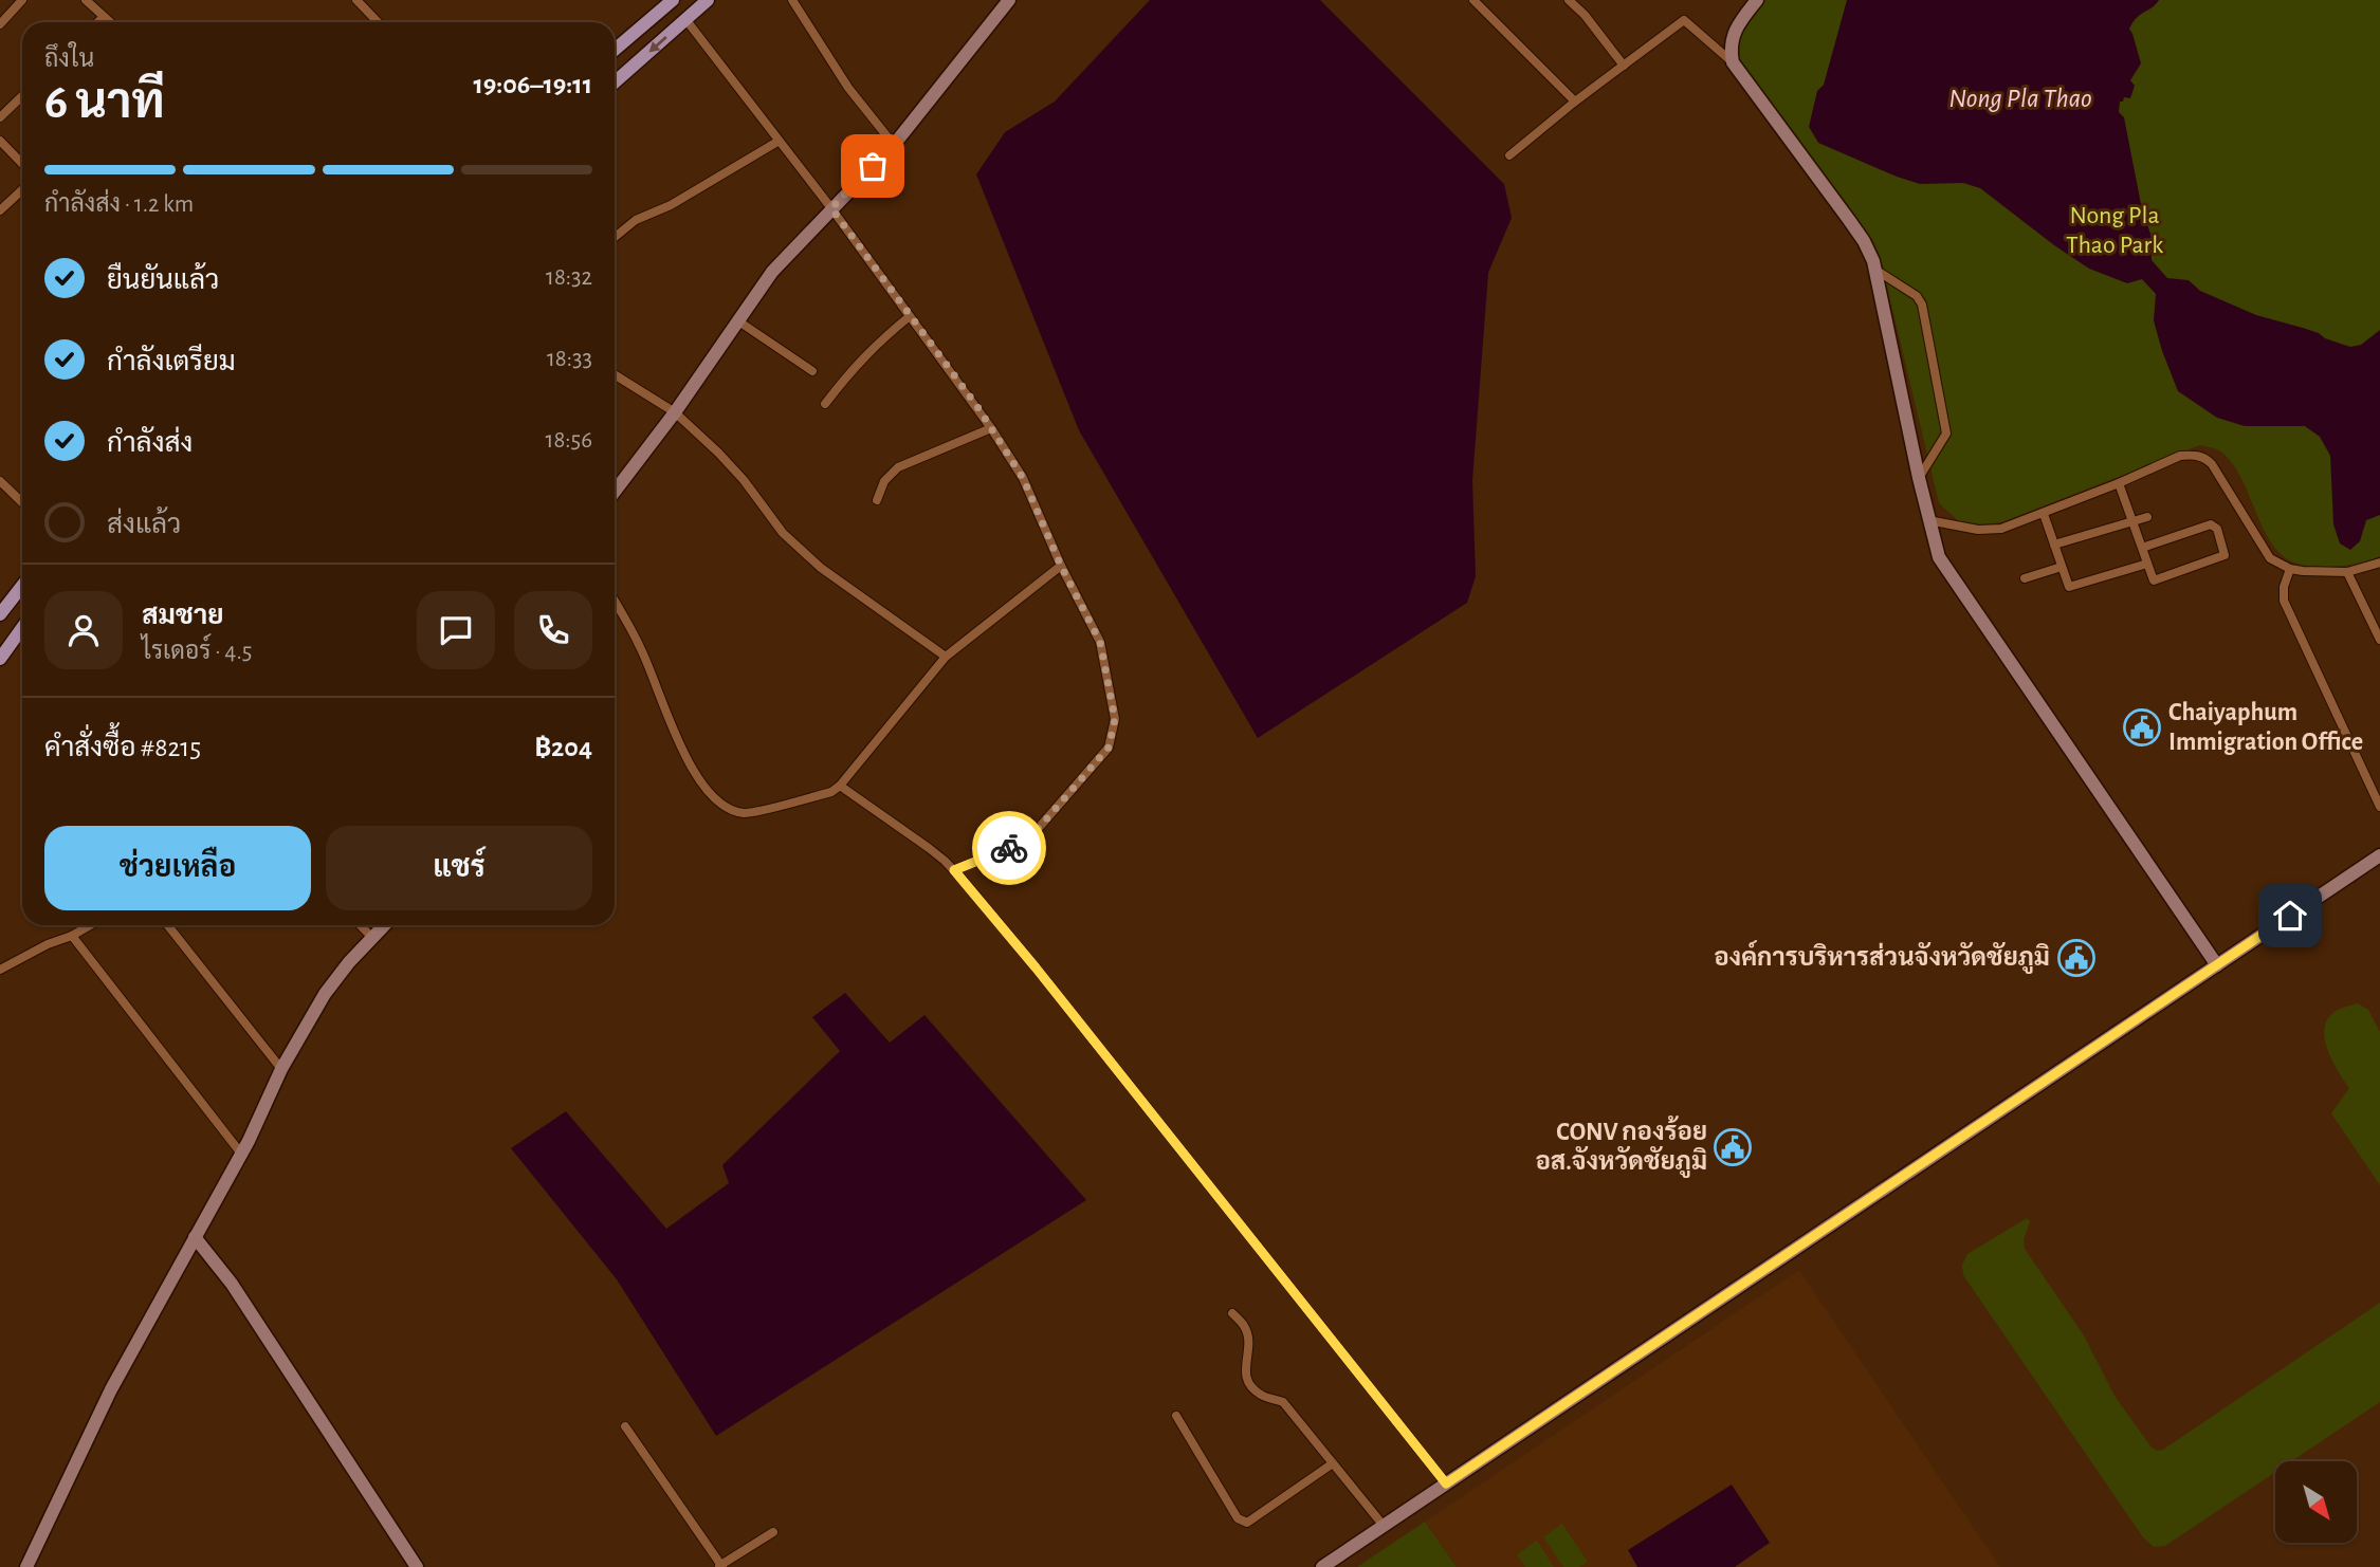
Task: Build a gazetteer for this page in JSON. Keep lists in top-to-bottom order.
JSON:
{
  "water": ["Nong Pla Thao"],
  "parks": ["Nong Pla Thao Park"],
  "places": {
    "public building": ["Chaiyaphum Immigration Office", "องค์การบริหารส่วนจังหวัดชัยภูมิ", "CONV กองร้อย อส.จังหวัดชัยภูมิ"]
  },
  "north": "bottom right",
  "page": {
    "heading": ["6 นาที", "ถึงใน", "19:06–19:11"],
    "panel": [
      "สมชาย",
      "ไรเดอร์ · 4.5",
      "คำสั่งซื้อ #8215",
      "฿204"
    ],
    "bar": "กำลังส่ง · 1.2 km",
    "list": [
      ["ยืนยันแล้ว", "18:32"],
      ["กำลังเตรียม", "18:33"],
      ["กำลังส่ง", "18:56"],
      "ส่งแล้ว"
    ],
    "buttons": ["ช่วยเหลือ", "แชร์"]
  }
}
